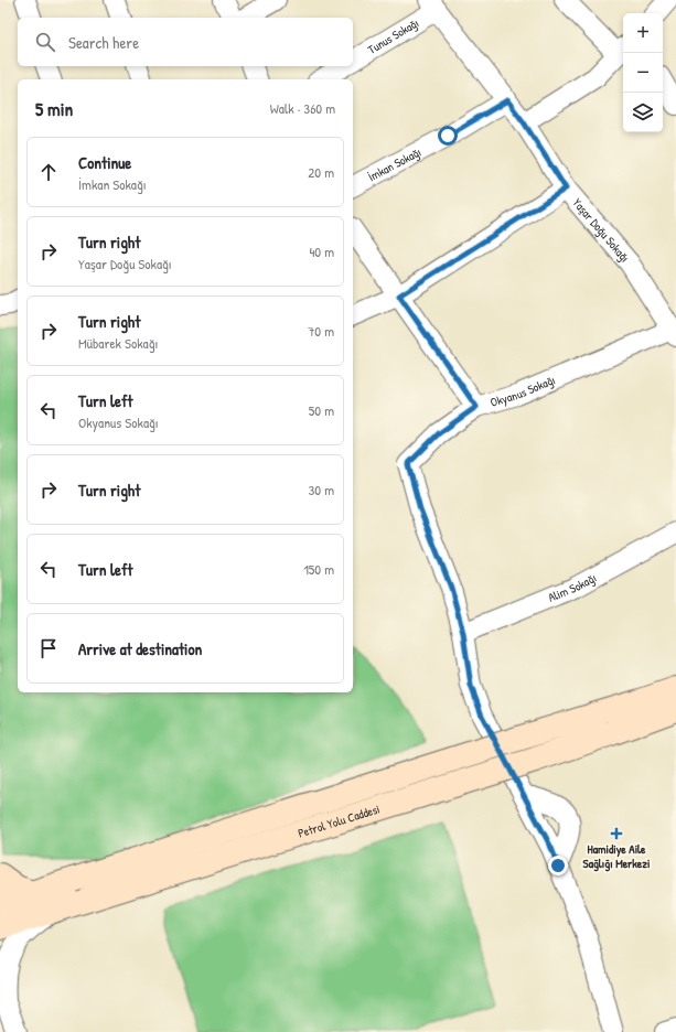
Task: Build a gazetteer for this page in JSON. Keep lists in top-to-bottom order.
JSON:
{
  "streets": {
    "main road": ["Petrol Yolu Caddesi"],
    "street": [
      "Tunus Sokağı",
      "İmkan Sokağı",
      "Yaşar Doğu Sokağı",
      "Okyanus Sokağı",
      "Alim Sokağı"
    ]
  },
  "crossings": [
    ["Tunus Sokağı", "Yaşar Doğu Sokağı"],
    ["İmkan Sokağı", "Yaşar Doğu Sokağı"],
    ["Yaşar Doğu Sokağı", "Okyanus Sokağı"]
  ],
  "places": {
    "health": ["Hamidiye Aile Sağlığı Merkezi"]
  },
  "page": {
    "map_buttons": ["+", "−"],
    "search": "Search here",
    "heading": ["5 min", "Walk · 360 m"],
    "list": [
      ["Continue", "İmkan Sokağı", "20 m"],
      ["Turn right", "Yaşar Doğu Sokağı", "40 m"],
      ["Turn right", "Mübarek Sokağı", "70 m"],
      ["Turn left", "Okyanus Sokağı", "50 m"],
      ["Turn right", "30 m"],
      ["Turn left", "150 m"],
      "Arrive at destination"
    ]
  }
}
